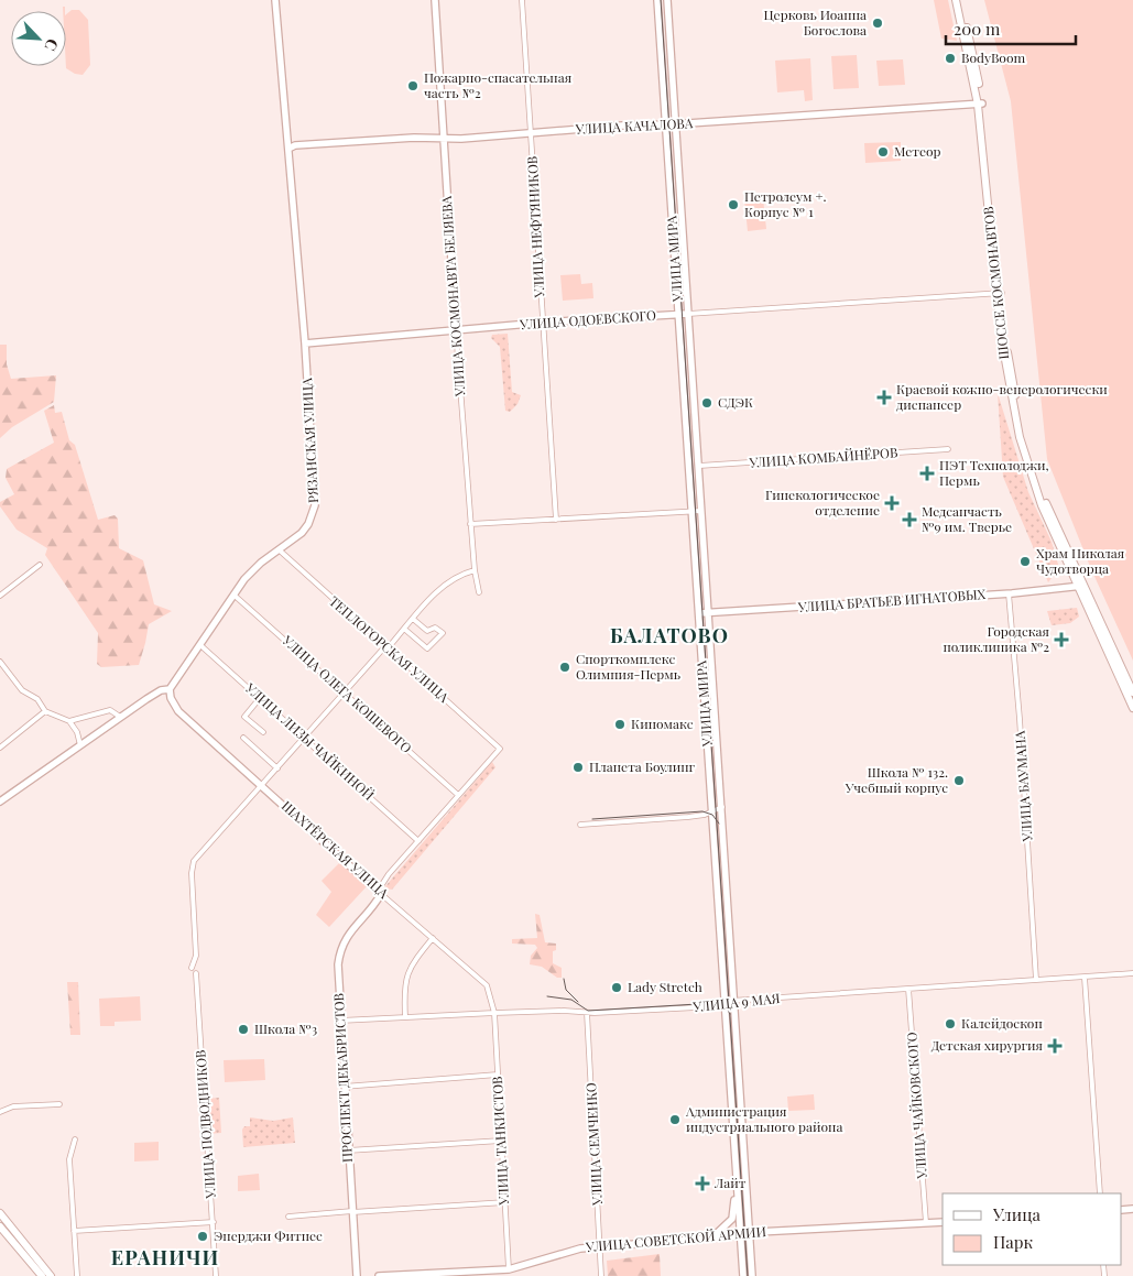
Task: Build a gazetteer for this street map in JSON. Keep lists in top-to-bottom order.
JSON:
{
  "streets": {
    "main road": [
      "УЛИЦА КАЧАЛОВА",
      "УЛИЦА МИРА",
      "ШОССЕ КОСМОНАВТОВ",
      "УЛИЦА КОСМОНАВТА БЕЛЯЕВА",
      "УЛИЦА ОДОЕВСКОГО",
      "РЯЗАНСКАЯ УЛИЦА",
      "УЛИЦА БРАТЬЕВ ИГНАТОВЫХ",
      "ШАХТЁРСКАЯ УЛИЦА",
      "ПРОСПЕКТ ДЕКАБРИСТОВ",
      "УЛИЦА СОВЕТСКОЙ АРМИИ"
    ],
    "street": [
      "УЛИЦА НЕФТЯНИКОВ",
      "УЛИЦА КОМБАЙНЁРОВ",
      "ТЕПЛОГОРСКАЯ УЛИЦА",
      "УЛИЦА ОЛЕГА КОШЕВОГО",
      "УЛИЦА ЛИЗЫ ЧАЙКИНОЙ",
      "УЛИЦА БАУМАНА",
      "УЛИЦА 9 МАЯ",
      "УЛИЦА ЧАЙКОВСКОГО",
      "УЛИЦА ПОДВОДНИКОВ",
      "УЛИЦА ТАНКИСТОВ",
      "УЛИЦА СЕМЧЕНКО"
    ]
  },
  "crossings": [
    ["УЛИЦА КАЧАЛОВА", "УЛИЦА НЕФТЯНИКОВ"],
    ["УЛИЦА КАЧАЛОВА", "УЛИЦА МИРА"],
    ["УЛИЦА КАЧАЛОВА", "ШОССЕ КОСМОНАВТОВ"],
    ["УЛИЦА КАЧАЛОВА", "УЛИЦА КОСМОНАВТА БЕЛЯЕВА"],
    ["УЛИЦА КАЧАЛОВА", "РЯЗАНСКАЯ УЛИЦА"],
    ["УЛИЦА НЕФТЯНИКОВ", "УЛИЦА ОДОЕВСКОГО"],
    ["УЛИЦА МИРА", "УЛИЦА ОДОЕВСКОГО"],
    ["УЛИЦА МИРА", "УЛИЦА КОМБАЙНЁРОВ"],
    ["УЛИЦА МИРА", "УЛИЦА БРАТЬЕВ ИГНАТОВЫХ"],
    ["УЛИЦА МИРА", "УЛИЦА 9 МАЯ"],
    ["УЛИЦА МИРА", "УЛИЦА СОВЕТСКОЙ АРМИИ"],
    ["ШОССЕ КОСМОНАВТОВ", "УЛИЦА ОДОЕВСКОГО"],
    ["ШОССЕ КОСМОНАВТОВ", "УЛИЦА БРАТЬЕВ ИГНАТОВЫХ"],
    ["УЛИЦА КОСМОНАВТА БЕЛЯЕВА", "УЛИЦА ОДОЕВСКОГО"],
    ["УЛИЦА ОДОЕВСКОГО", "РЯЗАНСКАЯ УЛИЦА"],
    ["РЯЗАНСКАЯ УЛИЦА", "ТЕПЛОГОРСКАЯ УЛИЦА"],
    ["РЯЗАНСКАЯ УЛИЦА", "УЛИЦА ОЛЕГА КОШЕВОГО"],
    ["РЯЗАНСКАЯ УЛИЦА", "УЛИЦА ЛИЗЫ ЧАЙКИНОЙ"],
    ["РЯЗАНСКАЯ УЛИЦА", "ШАХТЁРСКАЯ УЛИЦА"],
    ["УЛИЦА БРАТЬЕВ ИГНАТОВЫХ", "УЛИЦА БАУМАНА"],
    ["ТЕПЛОГОРСКАЯ УЛИЦА", "ПРОСПЕКТ ДЕКАБРИСТОВ"],
    ["УЛИЦА ОЛЕГА КОШЕВОГО", "ПРОСПЕКТ ДЕКАБРИСТОВ"],
    ["УЛИЦА ЛИЗЫ ЧАЙКИНОЙ", "ПРОСПЕКТ ДЕКАБРИСТОВ"],
    ["УЛИЦА БАУМАНА", "УЛИЦА 9 МАЯ"],
    ["ШАХТЁРСКАЯ УЛИЦА", "УЛИЦА 9 МАЯ"],
    ["ШАХТЁРСКАЯ УЛИЦА", "ПРОСПЕКТ ДЕКАБРИСТОВ"],
    ["ШАХТЁРСКАЯ УЛИЦА", "УЛИЦА ТАНКИСТОВ"],
    ["УЛИЦА 9 МАЯ", "ПРОСПЕКТ ДЕКАБРИСТОВ"],
    ["УЛИЦА 9 МАЯ", "УЛИЦА ЧАЙКОВСКОГО"],
    ["УЛИЦА 9 МАЯ", "УЛИЦА ТАНКИСТОВ"],
    ["УЛИЦА 9 МАЯ", "УЛИЦА СЕМЧЕНКО"],
    ["УЛИЦА ЧАЙКОВСКОГО", "УЛИЦА СОВЕТСКОЙ АРМИИ"],
    ["УЛИЦА ТАНКИСТОВ", "УЛИЦА СОВЕТСКОЙ АРМИИ"],
    ["УЛИЦА СЕМЧЕНКО", "УЛИЦА СОВЕТСКОЙ АРМИИ"]
  ],
  "districts": ["БАЛАТОВО", "ЕРАНИЧИ"],
  "places": {
    "other": [
      "Церковь Иоанна Богослова",
      "BodyBoom",
      "Пожарно-спасательная часть №2",
      "Метеор",
      "Петролеум +. Корпус № 1",
      "СДЭК",
      "Храм Николая Чудотворца",
      "Спорткомплекс Олимпия-Пермь",
      "Киномакс",
      "Планета Боулинг",
      "Школа № 132. Учебный корпус",
      "Lady Stretch",
      "Калейдоскоп",
      "Школа №3",
      "Администрация индустриального района",
      "Энерджи Фитнес"
    ],
    "health": [
      "Краевой кожно-венерологически диспансер",
      "ПЭТ Технолоджи, Пермь",
      "Гинекологическое отделение",
      "Медсанчасть №9 им. Тверье",
      "Городская поликлиника №2",
      "Детская хирургия",
      "Лайт"
    ]
  },
  "legend": ["Улица", "Парк"],
  "scale_bar": "200 m",
  "north": "bottom right"
}
